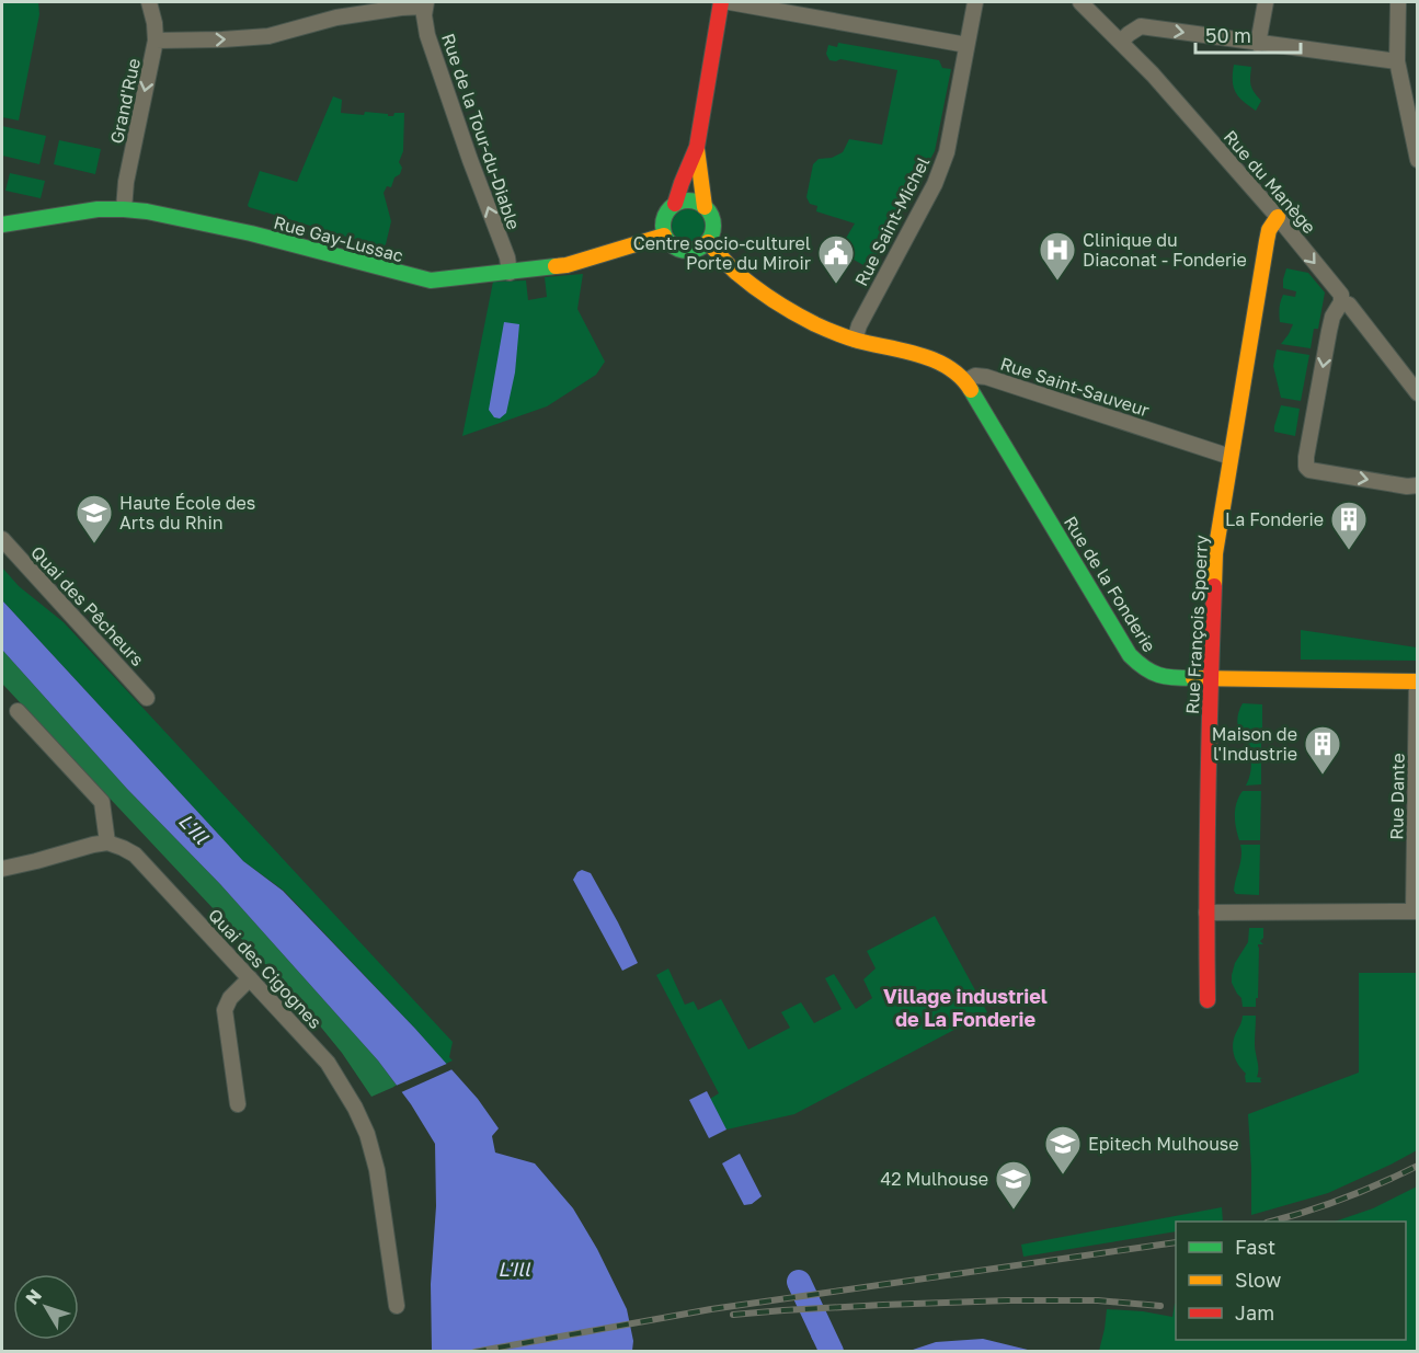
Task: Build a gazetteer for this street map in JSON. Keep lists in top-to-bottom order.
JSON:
{
  "streets": {
    "street": [
      "Grand'Rue",
      "Rue de la Tour-du-Diable",
      "Rue du Manège",
      "Rue Saint-Michel",
      "Rue Gay-Lussac",
      "Rue Saint-Sauveur",
      "Rue de la Fonderie",
      "Quai des Pêcheurs",
      "Rue François Spoerry",
      "Rue Dante",
      "Quai des Cigognes"
    ]
  },
  "crossings": [
    ["Grand'Rue", "Rue Gay-Lussac"],
    ["Rue de la Tour-du-Diable", "Rue Gay-Lussac"],
    ["Rue du Manège", "Rue François Spoerry"],
    ["Rue Saint-Sauveur", "Rue de la Fonderie"],
    ["Rue Saint-Sauveur", "Rue François Spoerry"],
    ["Rue de la Fonderie", "Rue François Spoerry"],
    ["Rue de la Fonderie", "Rue Dante"]
  ],
  "one_way": ["Grand'Rue", "Rue de la Tour-du-Diable"],
  "districts": ["Village industriel de La Fonderie"],
  "water": ["L'Ill"],
  "places": {
    "hospital": ["Clinique du Diaconat - Fonderie"],
    "public building": ["Centre socio-culturel Porte du Miroir"],
    "school or university": ["Haute École des Arts du Rhin", "Epitech Mulhouse", "42 Mulhouse"],
    "building": ["La Fonderie", "Maison de l'Industrie"]
  },
  "legend": ["Fast", "Slow", "Jam"],
  "scale_bar": "50 m",
  "north": "top left"
}
